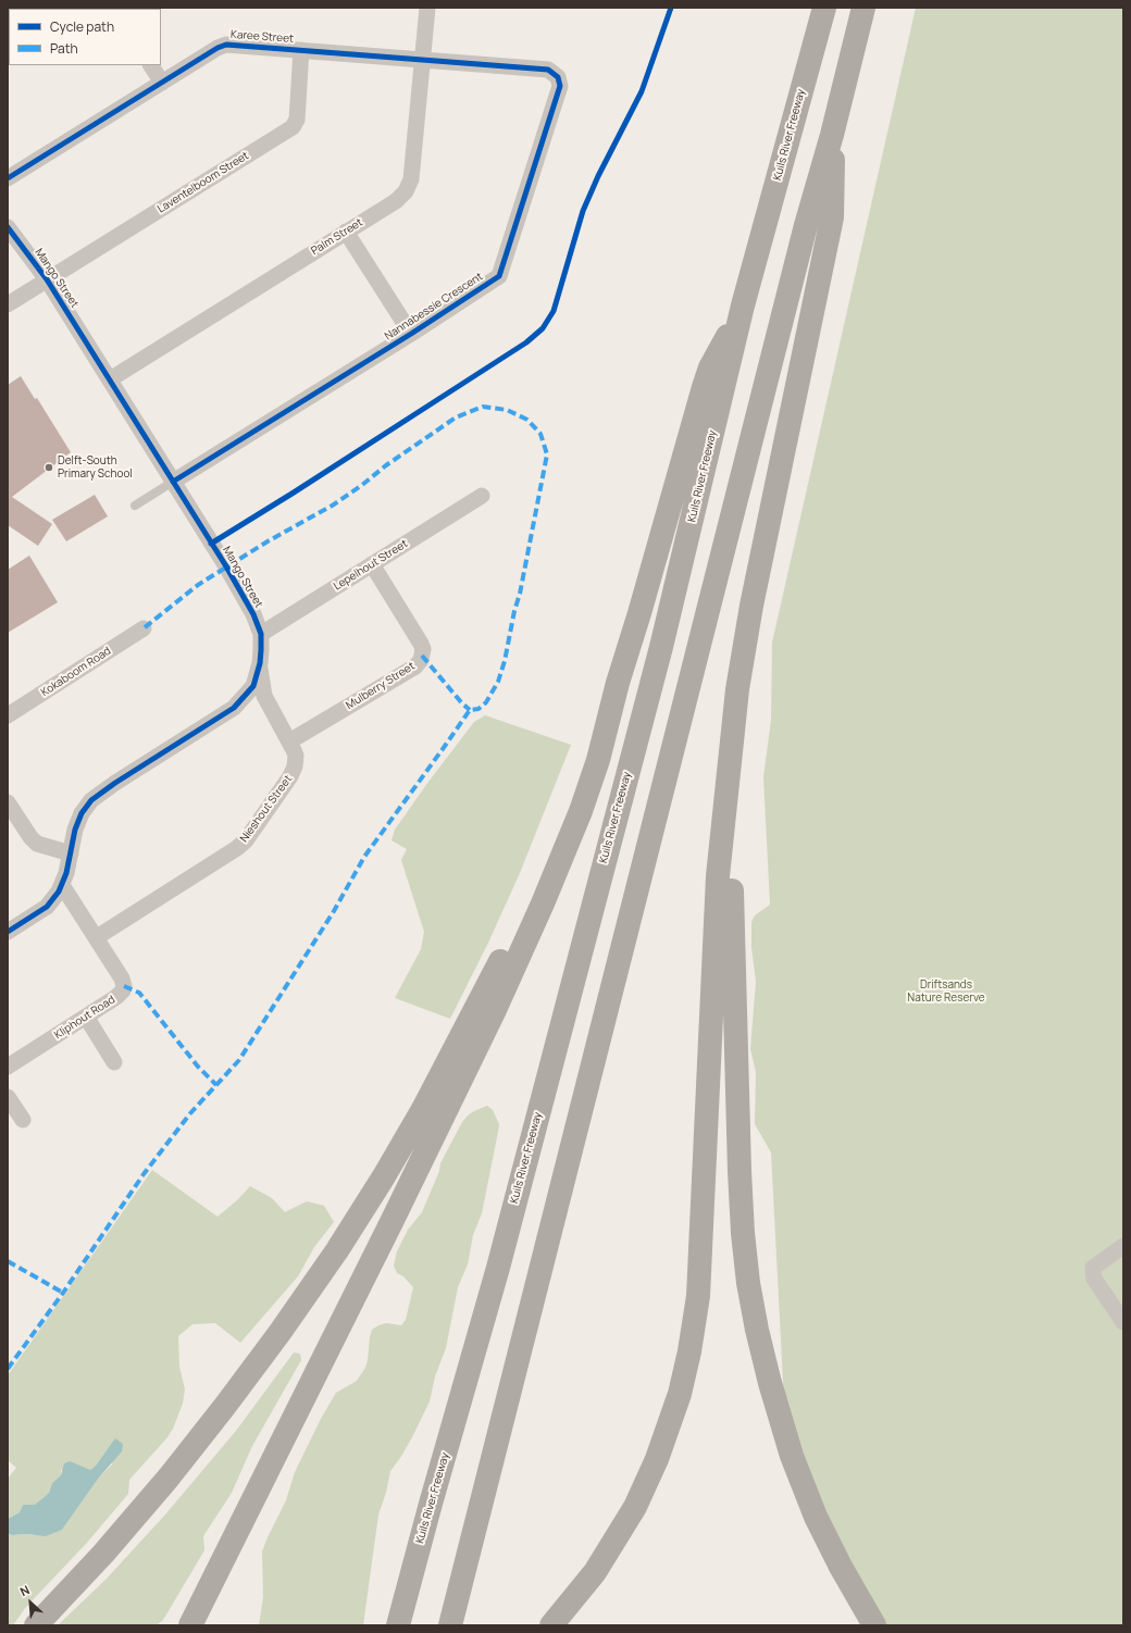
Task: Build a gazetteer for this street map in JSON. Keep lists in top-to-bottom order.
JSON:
{
  "streets": {
    "highway": ["Kuils River Freeway"],
    "street": [
      "Karee Street",
      "Laventelboom Street",
      "Palm Street",
      "Mango Street",
      "Nannabessie Crescent",
      "Lepelhout Street",
      "Kokaboom Road",
      "Mulberry Street",
      "Nieshout Street",
      "Kliphout Road"
    ]
  },
  "crossings": [
    ["Karee Street", "Laventelboom Street"],
    ["Karee Street", "Palm Street"],
    ["Karee Street", "Nannabessie Crescent"],
    ["Laventelboom Street", "Mango Street"],
    ["Palm Street", "Mango Street"],
    ["Palm Street", "Nannabessie Crescent"],
    ["Mango Street", "Nannabessie Crescent"],
    ["Mango Street", "Lepelhout Street"],
    ["Mango Street", "Nieshout Street"],
    ["Mango Street", "Kliphout Road"],
    ["Lepelhout Street", "Mulberry Street"],
    ["Mulberry Street", "Nieshout Street"],
    ["Nieshout Street", "Kliphout Road"]
  ],
  "parks": ["Driftsands Nature Reserve"],
  "places": ["Delft-South Primary School"],
  "legend": ["Cycle path", "Path"],
  "north": "top left"
}
